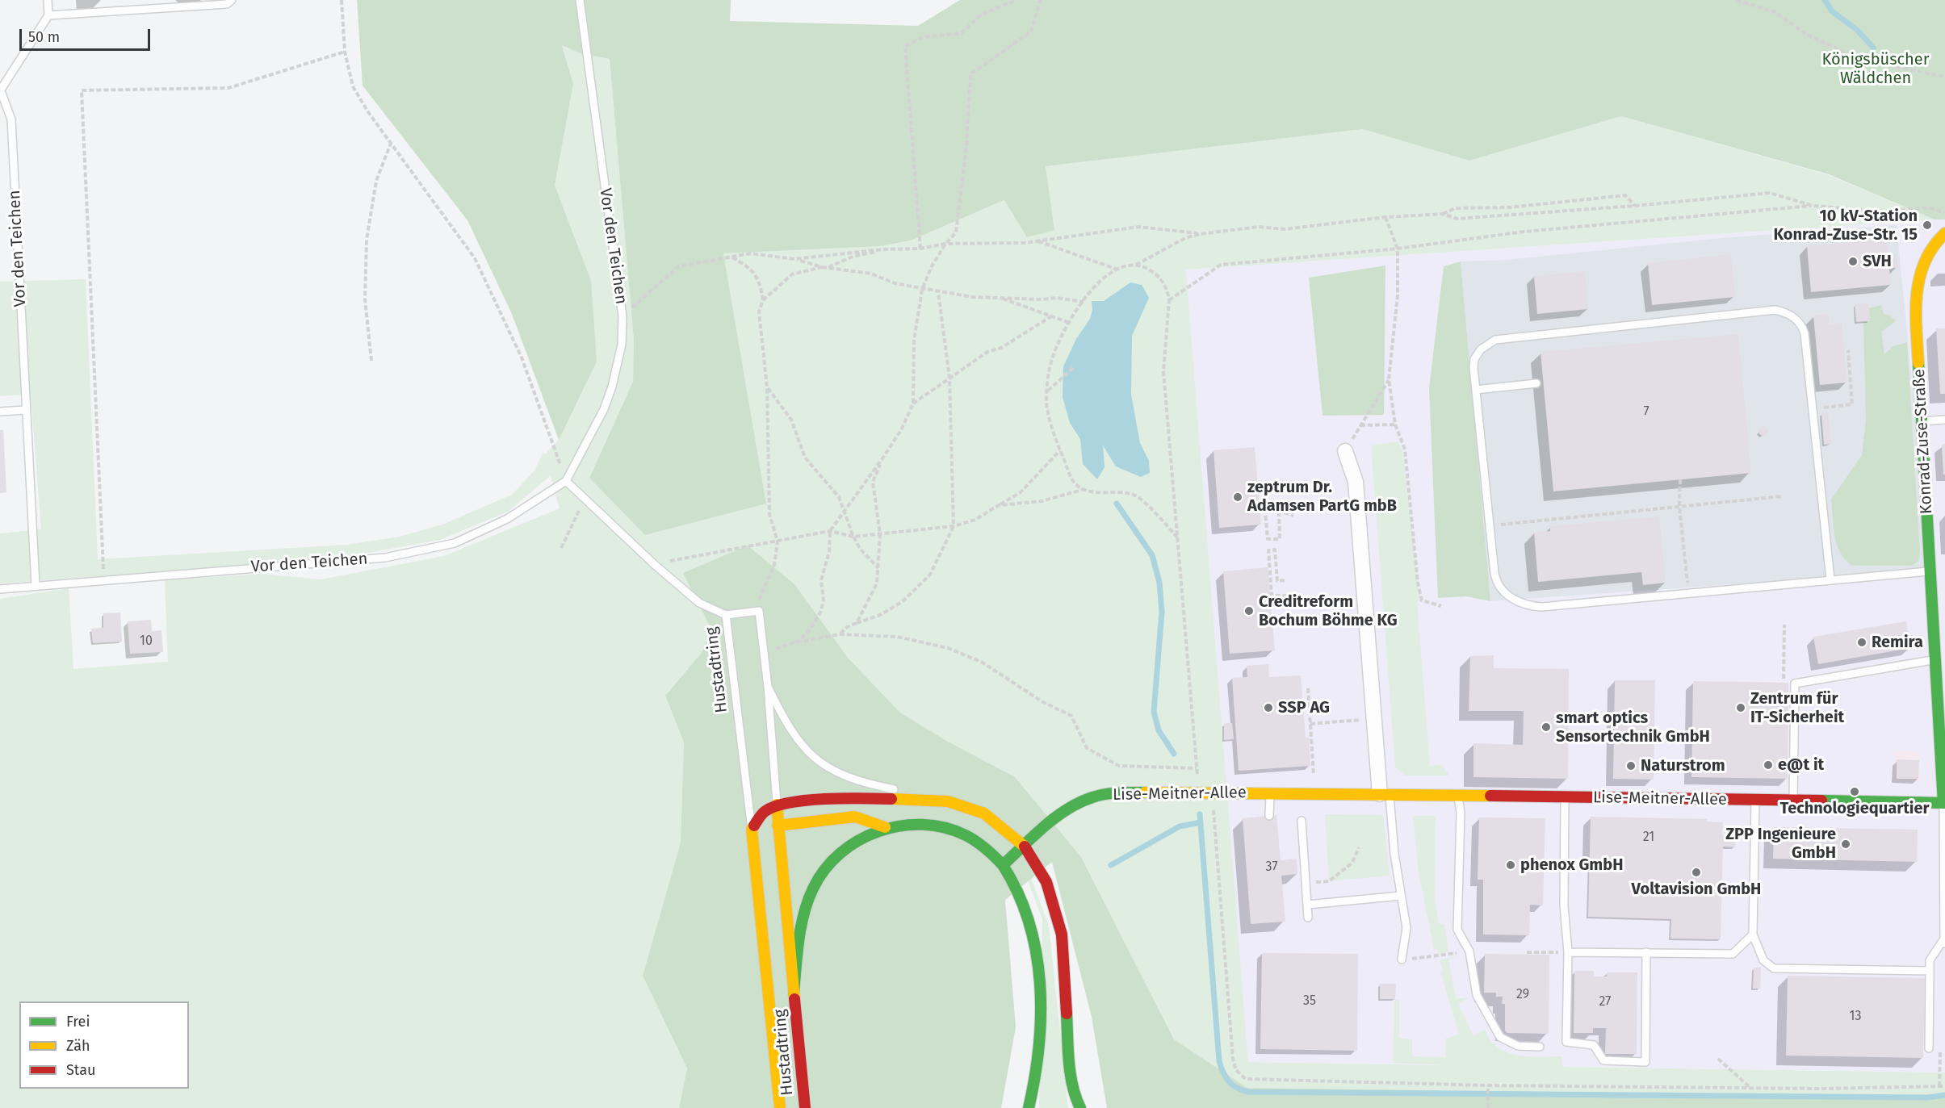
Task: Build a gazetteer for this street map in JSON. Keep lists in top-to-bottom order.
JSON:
{
  "streets": {
    "main road": ["Konrad-Zuse-Straße", "Hustadtring", "Lise-Meitner-Allee"],
    "lane": ["Vor den Teichen"]
  },
  "crossings": [
    ["Konrad-Zuse-Straße", "Lise-Meitner-Allee"],
    ["Hustadtring", "Lise-Meitner-Allee"]
  ],
  "parks": ["Königsbüscher Wäldchen"],
  "places": [
    "10 kV-Station Konrad-Zuse-Str. 15",
    "SVH",
    "zeptrum Dr. Adamsen PartG mbB",
    "Creditreform Bochum Böhme KG",
    "Remira",
    "SSP AG",
    "Zentrum für IT-Sicherheit",
    "smart optics Sensortechnik GmbH",
    "e@t it",
    "Naturstrom",
    "Technologiequartier",
    "ZPP Ingenieure GmbH",
    "phenox GmbH",
    "Voltavision GmbH"
  ],
  "house_numbers": [
    "7",
    "10",
    "21",
    "37",
    "29",
    "35",
    "27",
    "13"
  ],
  "legend": ["Frei", "Zäh", "Stau"],
  "scale_bar": "50 m"
}
